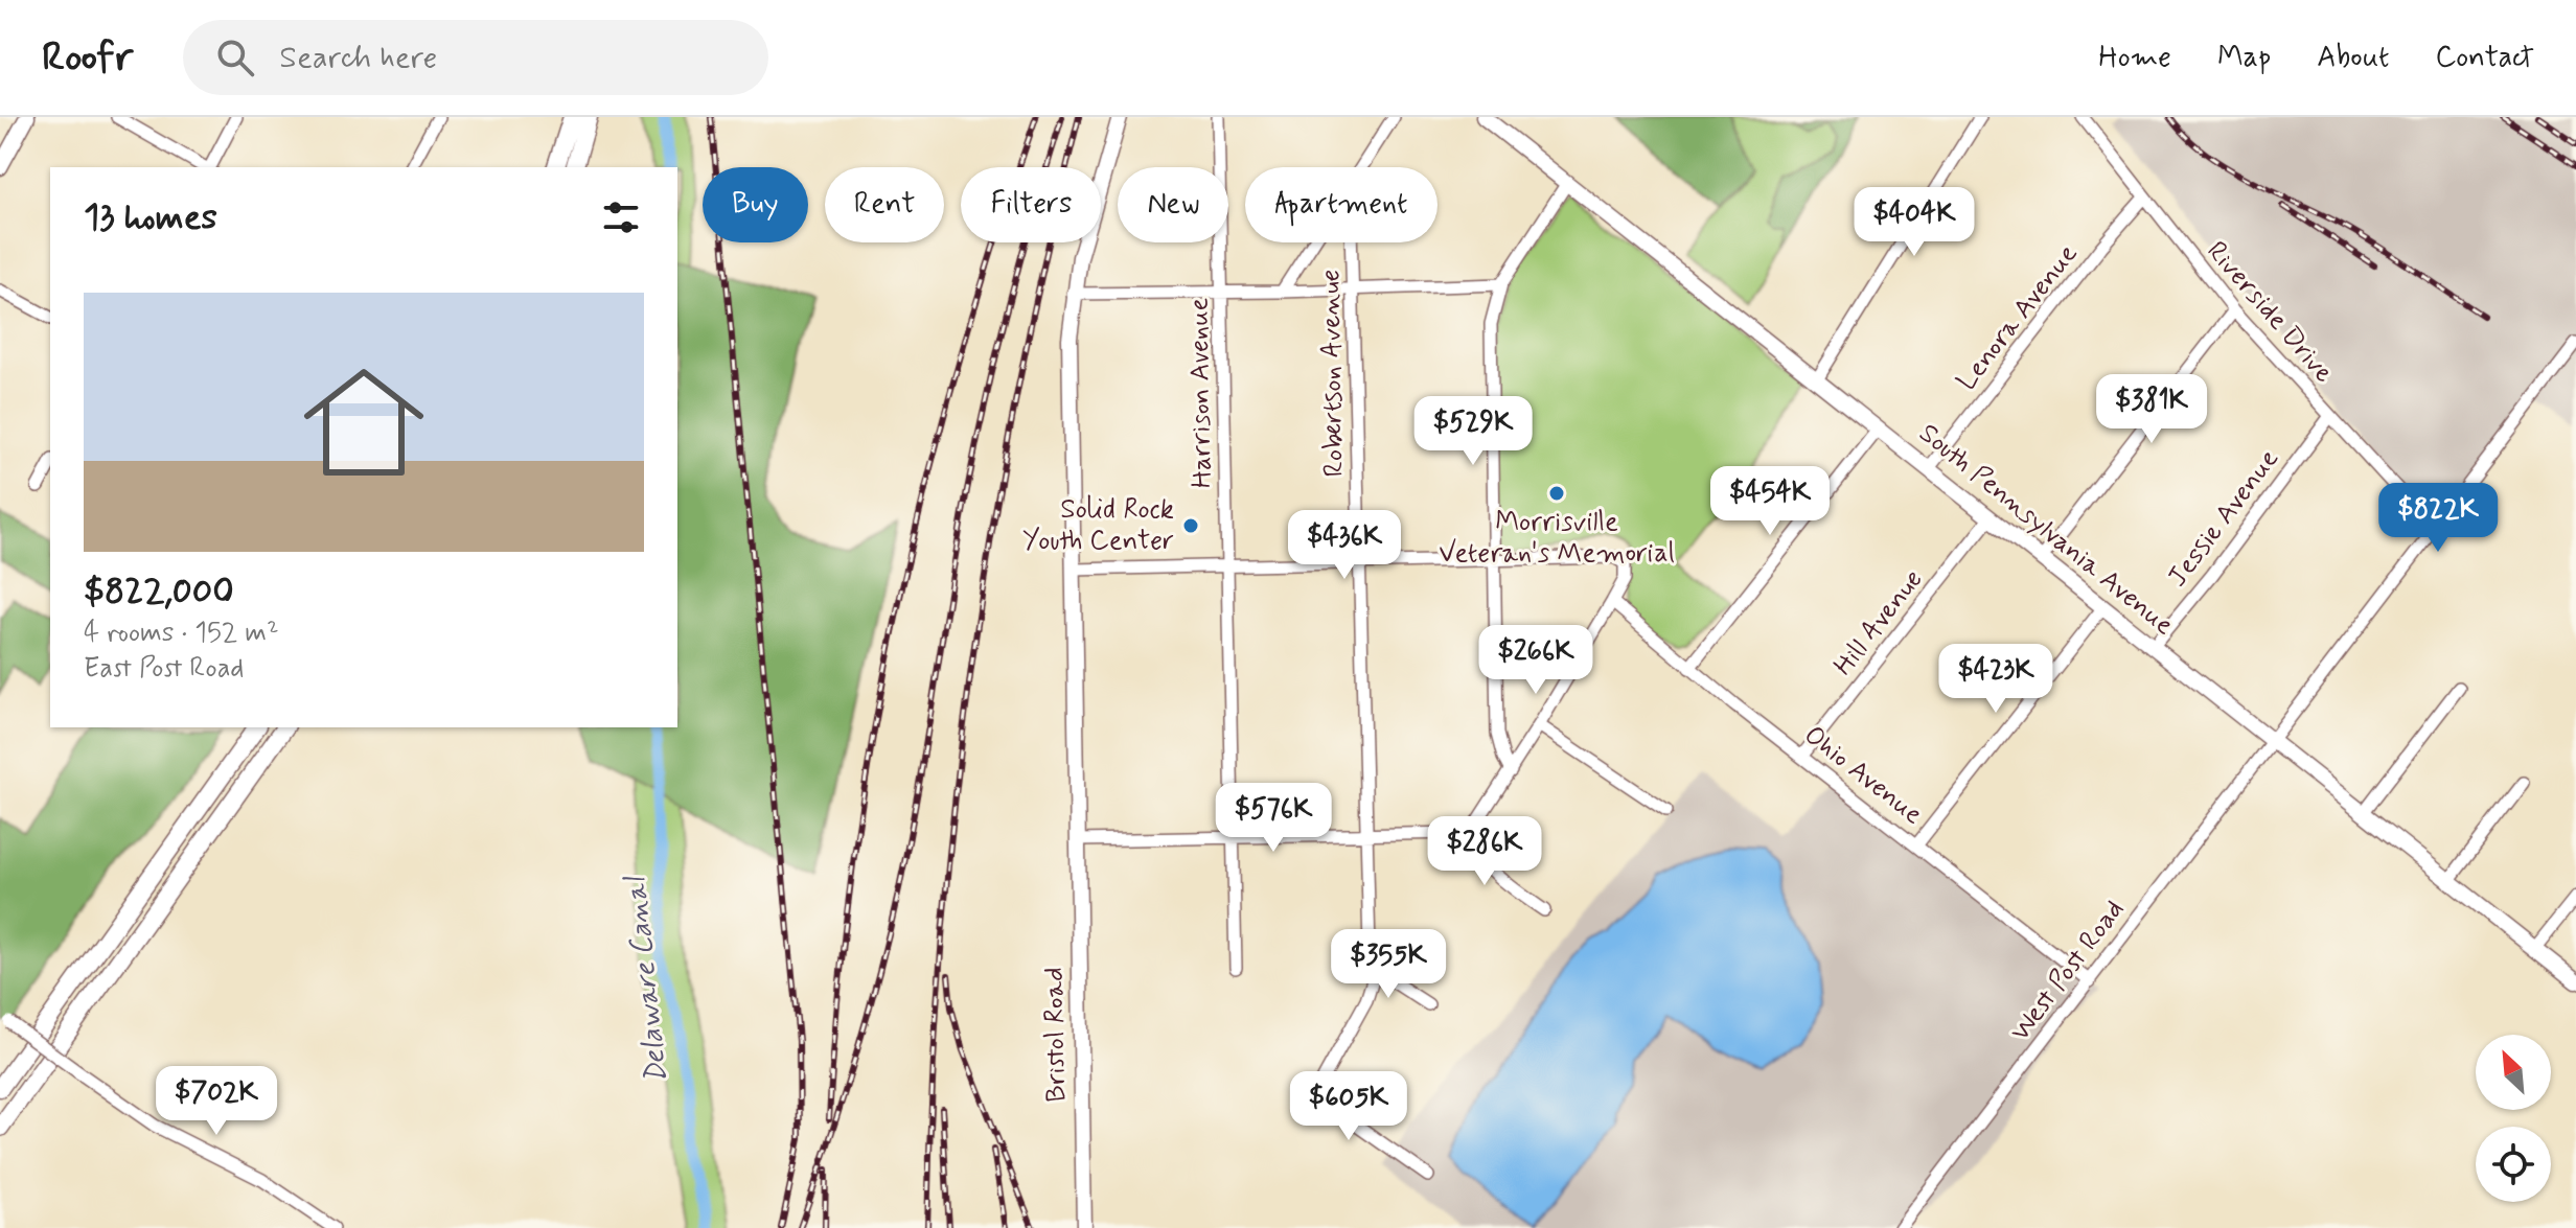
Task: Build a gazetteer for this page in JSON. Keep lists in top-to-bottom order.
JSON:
{
  "streets": {
    "main road": ["South Pennsylvania Avenue", "Bristol Road"],
    "street": [
      "Riverside Drive",
      "Lenora Avenue",
      "Robertson Avenue",
      "Harrison Avenue",
      "Jessie Avenue",
      "Hill Avenue",
      "Ohio Avenue",
      "West Post Road"
    ]
  },
  "crossings": [
    ["Riverside Drive", "Lenora Avenue"],
    ["Riverside Drive", "Jessie Avenue"],
    ["Riverside Drive", "West Post Road"],
    ["Lenora Avenue", "South Pennsylvania Avenue"],
    ["Jessie Avenue", "South Pennsylvania Avenue"],
    ["South Pennsylvania Avenue", "Hill Avenue"],
    ["South Pennsylvania Avenue", "West Post Road"],
    ["Hill Avenue", "Ohio Avenue"],
    ["Ohio Avenue", "West Post Road"]
  ],
  "water": ["Delaware Canal"],
  "places": ["Morrisville Veteran's Memorial", "Solid Rock Youth Center"],
  "north": "top left",
  "page": {
    "header": "Roofr",
    "search": "Search here",
    "nav": [
      "Home",
      "Map",
      "About",
      "Contact"
    ],
    "chip": [
      "Buy",
      "Rent",
      "Filters",
      "New",
      "Apartment"
    ],
    "heading": "13 homes",
    "price": [
      "$404K",
      "$381K",
      "$529K",
      "$454K",
      "$822K",
      "$436K",
      "$266K",
      "$423K",
      "$576K",
      "$286K",
      "$355K",
      "$702K",
      "$605K"
    ],
    "list": [
      {
        "name": "$822,000",
        "note": "4 rooms · 152 m² · East Post Road"
      }
    ]
  }
}
